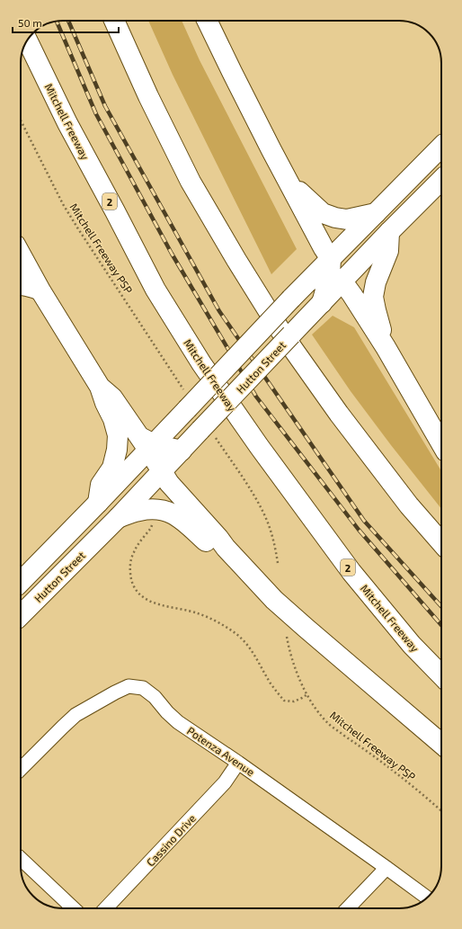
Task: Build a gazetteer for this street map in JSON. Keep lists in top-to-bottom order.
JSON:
{
  "streets": {
    "main road": ["Mitchell Freeway", "2", "Hutton Street"],
    "street": ["Potenza Avenue", "Cassino Drive"],
    "path": ["Mitchell Freeway PSP"]
  },
  "crossings": [
    ["Potenza Avenue", "Cassino Drive"]
  ],
  "scale_bar": "50 m"
}
